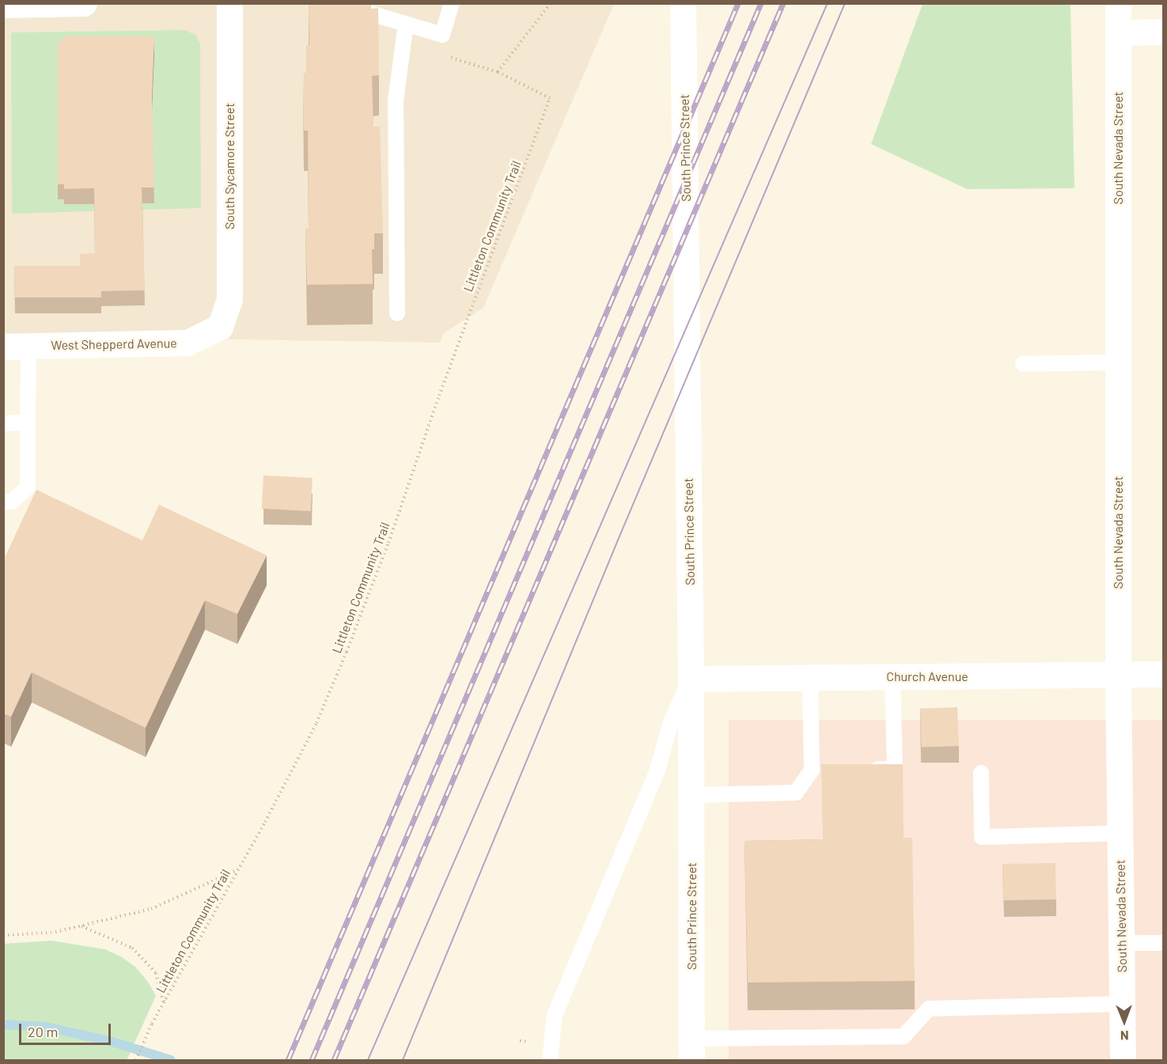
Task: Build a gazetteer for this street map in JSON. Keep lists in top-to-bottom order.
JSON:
{
  "streets": {
    "street": [
      "South Prince Street",
      "South Nevada Street",
      "South Sycamore Street",
      "West Shepperd Avenue",
      "Church Avenue"
    ],
    "path": ["Littleton Community Trail"]
  },
  "crossings": [
    ["South Prince Street", "Church Avenue"],
    ["South Nevada Street", "Church Avenue"],
    ["South Sycamore Street", "West Shepperd Avenue"]
  ],
  "scale_bar": "20 m",
  "north": "bottom"
}
